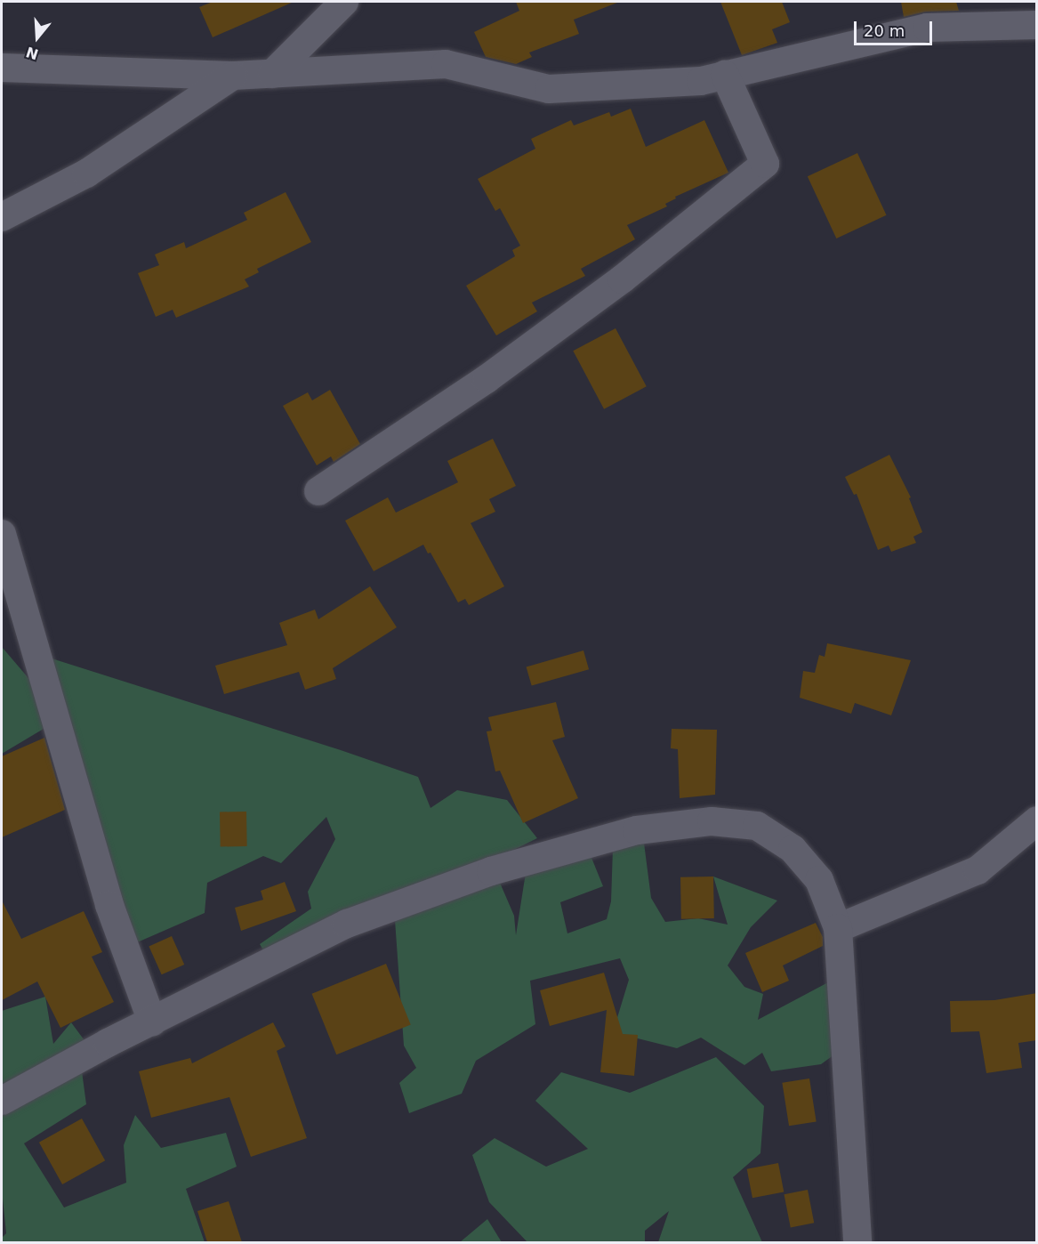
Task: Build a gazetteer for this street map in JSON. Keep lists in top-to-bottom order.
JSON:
{
  "scale_bar": "20 m",
  "north": "bottom"
}
